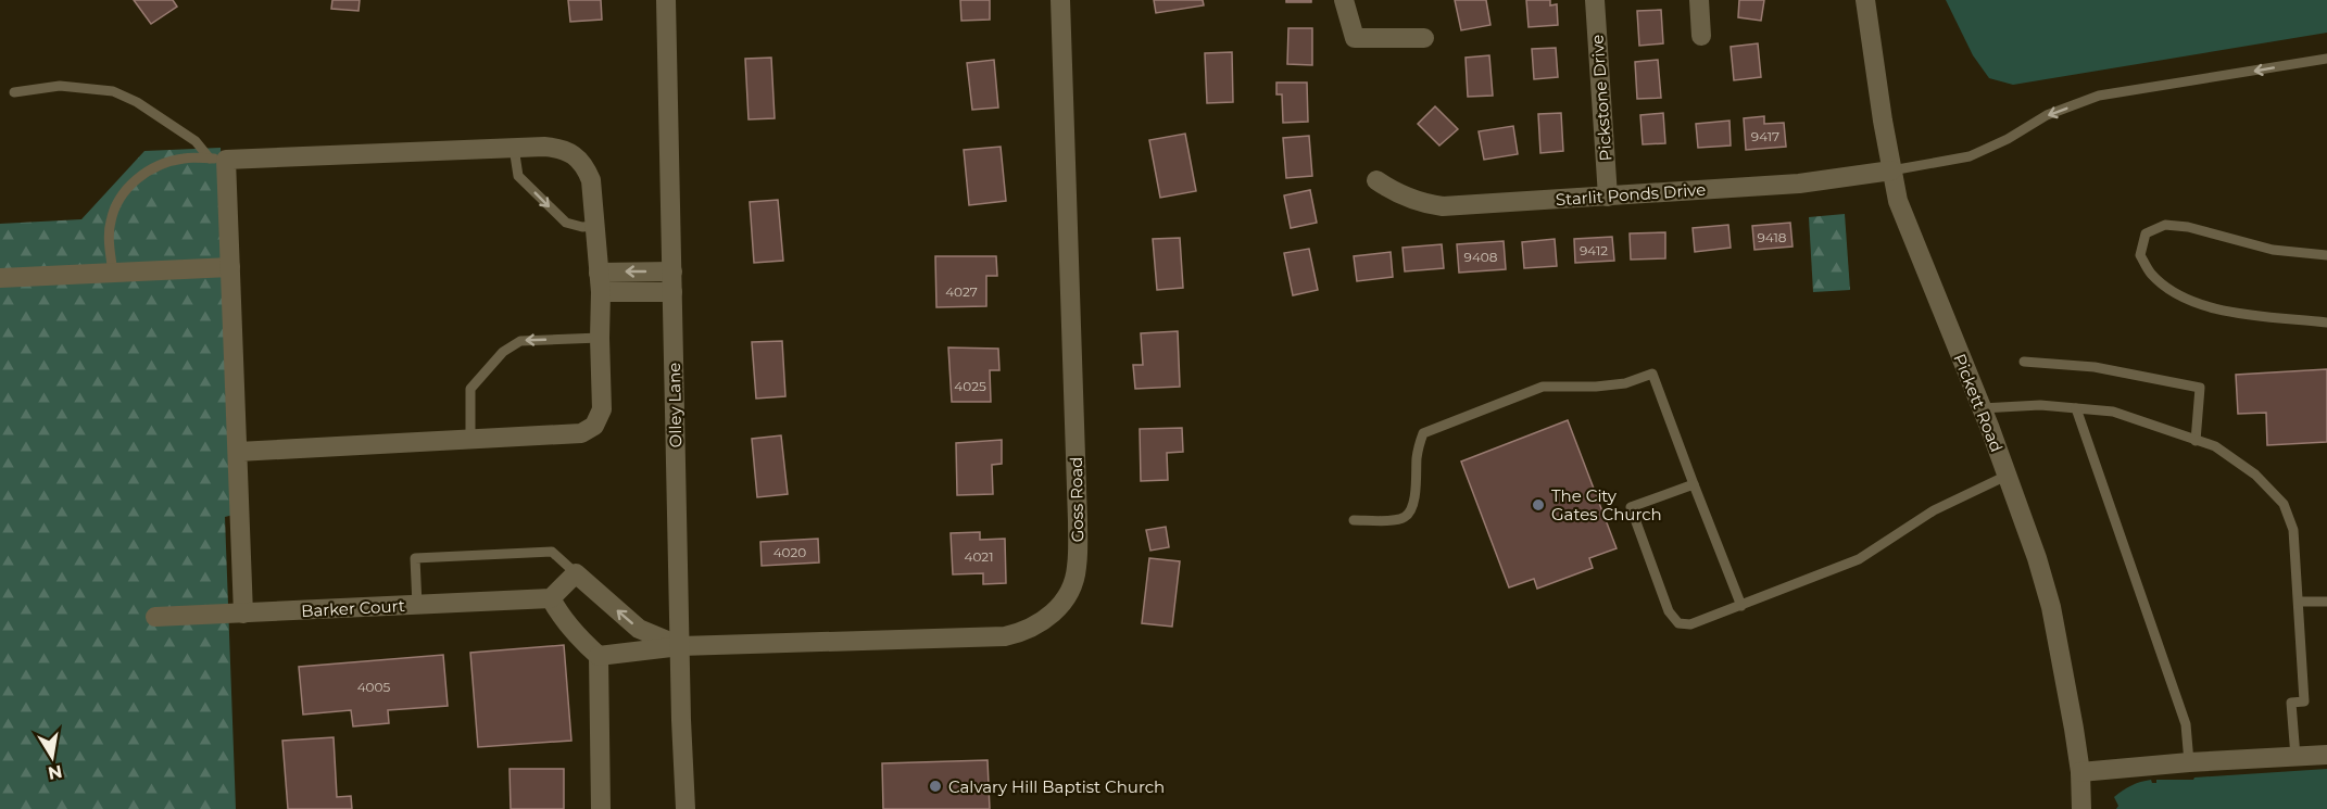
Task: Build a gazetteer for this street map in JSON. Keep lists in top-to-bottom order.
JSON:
{
  "streets": {
    "street": [
      "Pickstone Drive",
      "Starlit Ponds Drive",
      "Pickett Road",
      "Olley Lane",
      "Goss Road",
      "Barker Court"
    ]
  },
  "crossings": [
    ["Pickstone Drive", "Starlit Ponds Drive"],
    ["Starlit Ponds Drive", "Pickett Road"],
    ["Olley Lane", "Goss Road"]
  ],
  "places": ["The City Gates Church", "Calvary Hill Baptist Church"],
  "house_numbers": [
    "9417",
    "9418",
    "9412",
    "9408",
    "4027",
    "4025",
    "4020",
    "4021",
    "4005"
  ],
  "north": "bottom"
}
